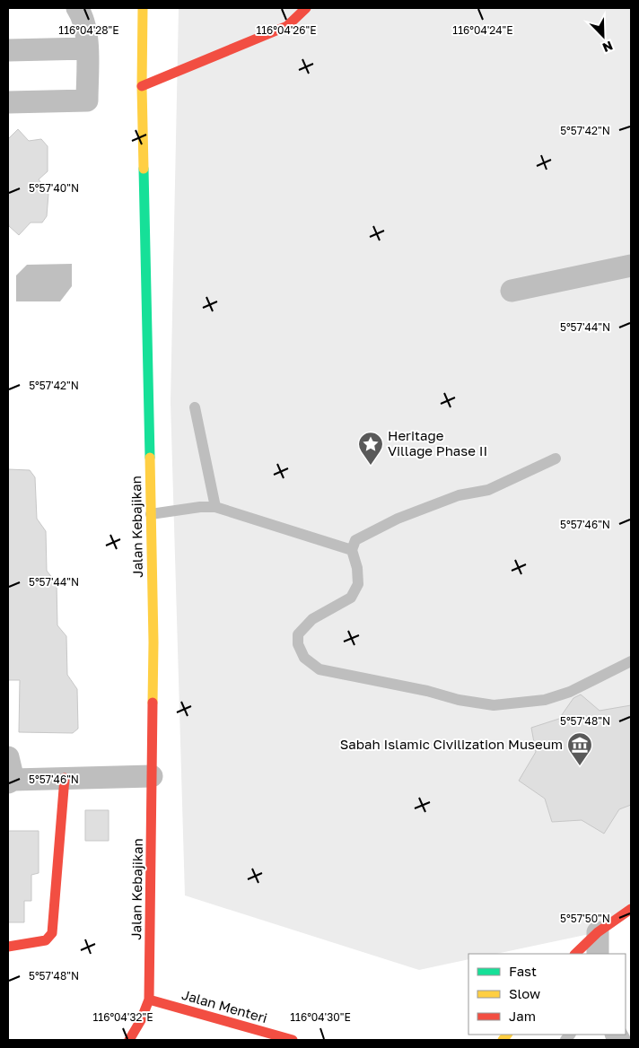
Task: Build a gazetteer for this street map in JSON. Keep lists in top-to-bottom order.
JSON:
{
  "streets": {
    "street": ["Jalan Kebajikan", "Jalan Menteri"]
  },
  "crossings": [
    ["Jalan Kebajikan", "Jalan Menteri"]
  ],
  "places": {
    "place": ["Heritage Village Phase II"],
    "museum": ["Sabah Islamic Civilization Museum"]
  },
  "legend": ["Fast", "Slow", "Jam"],
  "north": "bottom right",
  "coordinates": [
    "116°04'28\"E",
    "116°04'26\"E",
    "116°04'24\"E",
    "5°57'42\"N",
    "5°57'40\"N",
    "5°57'44\"N",
    "5°57'46\"N",
    "5°57'48\"N",
    "5°57'50\"N",
    "116°04'32\"E",
    "116°04'30\"E"
  ]
}
